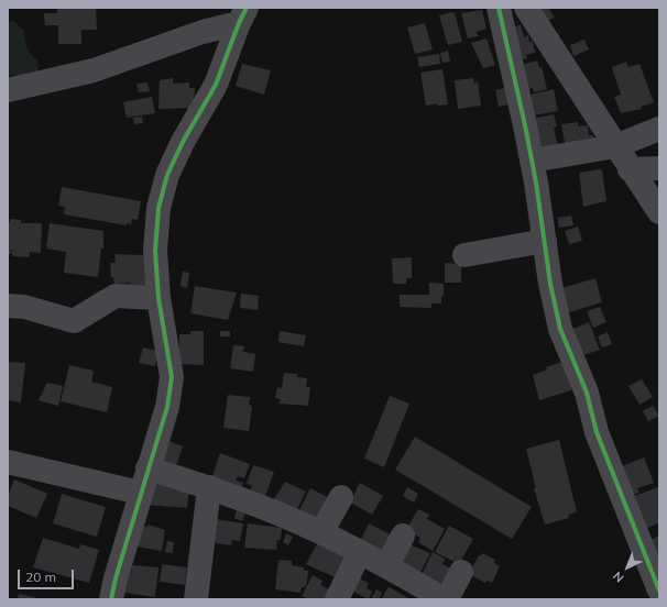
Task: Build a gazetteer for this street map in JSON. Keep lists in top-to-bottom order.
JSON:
{
  "scale_bar": "20 m",
  "north": "bottom left"
}
